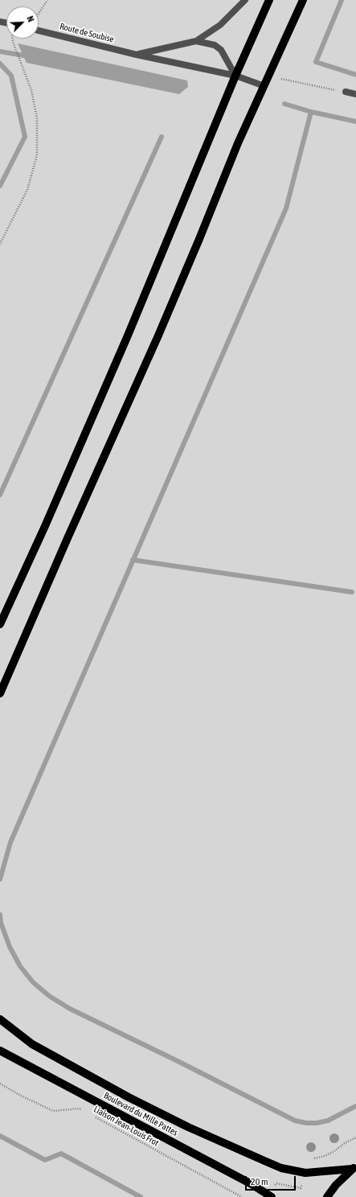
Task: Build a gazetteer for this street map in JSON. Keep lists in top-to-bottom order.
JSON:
{
  "streets": {
    "main road": ["Boulevard du Mille Pattes"],
    "street": ["Route de Soubise"],
    "path": ["Liaison Jean-Louis Frot"]
  },
  "scale_bar": "20 m",
  "north": "top right"
}
